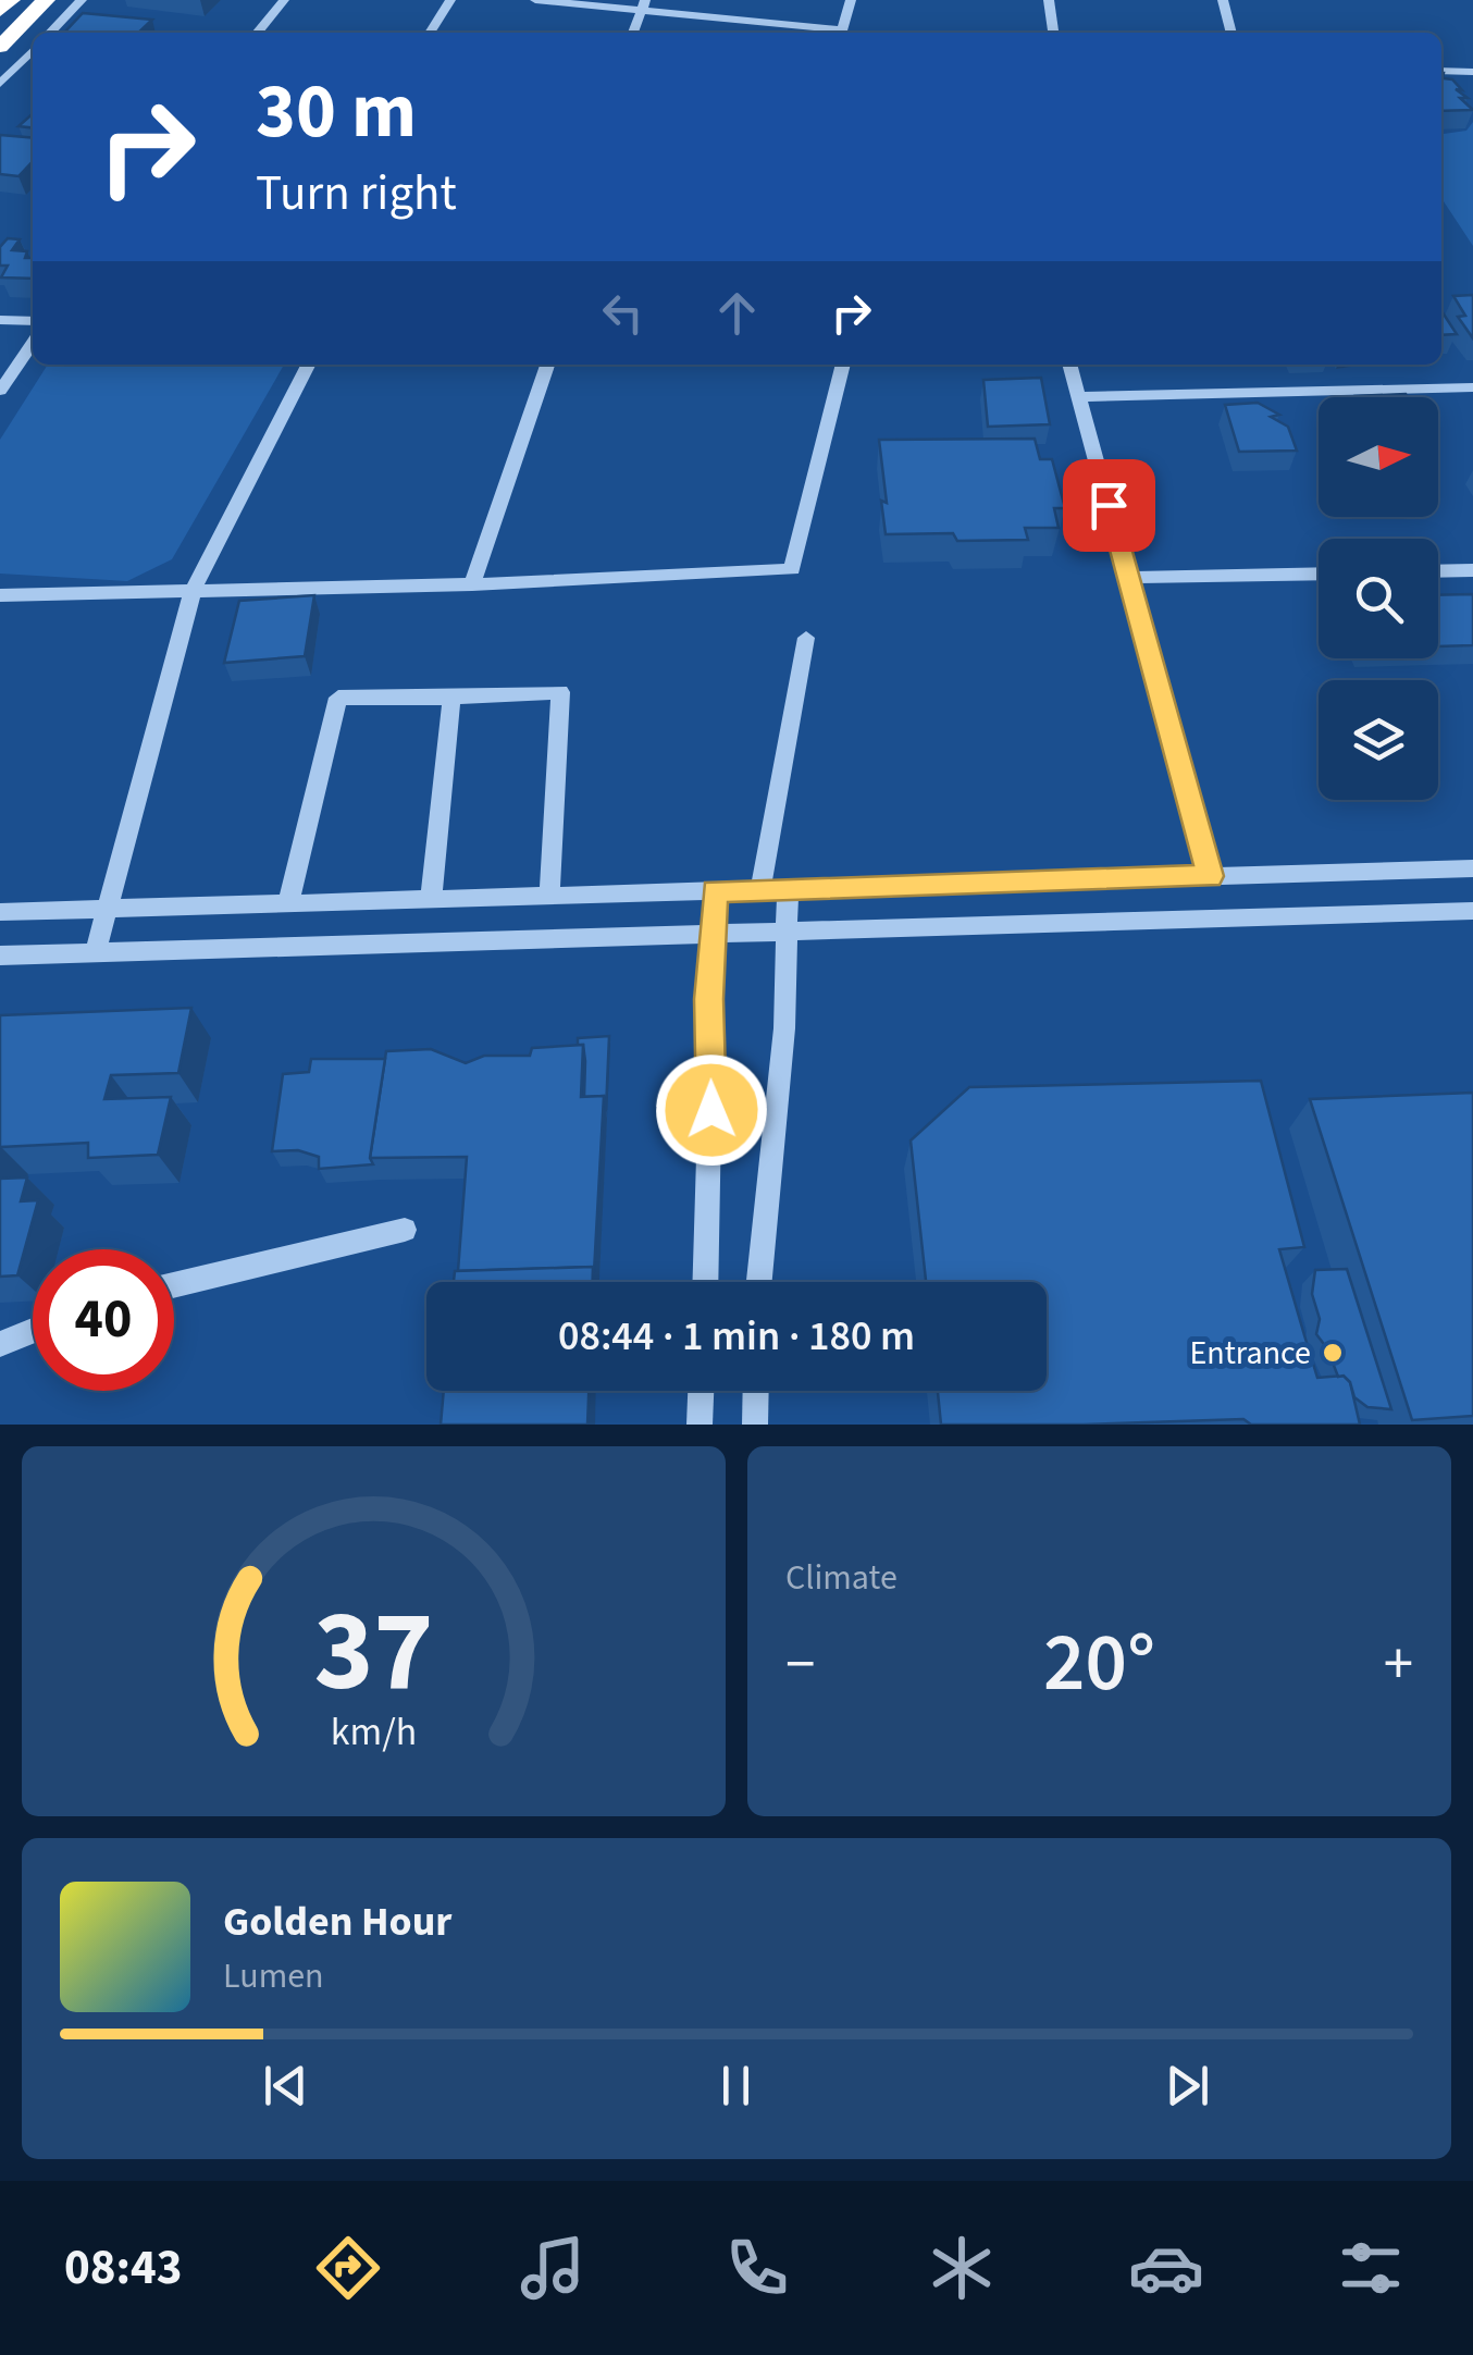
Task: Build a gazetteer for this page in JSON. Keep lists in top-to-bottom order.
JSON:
{
  "places": ["Entrance"],
  "north": "right",
  "page": {
    "turn": ["30 m", "Turn right"],
    "limit": "40",
    "trip": "08:44 · 1 min · 180 m",
    "tile": "Climate",
    "heat": ["−", "20°", "+"],
    "song": ["Golden Hour", "Lumen"],
    "tabs": "08:43",
    "gauge": ["37", "km/h"]
  }
}
